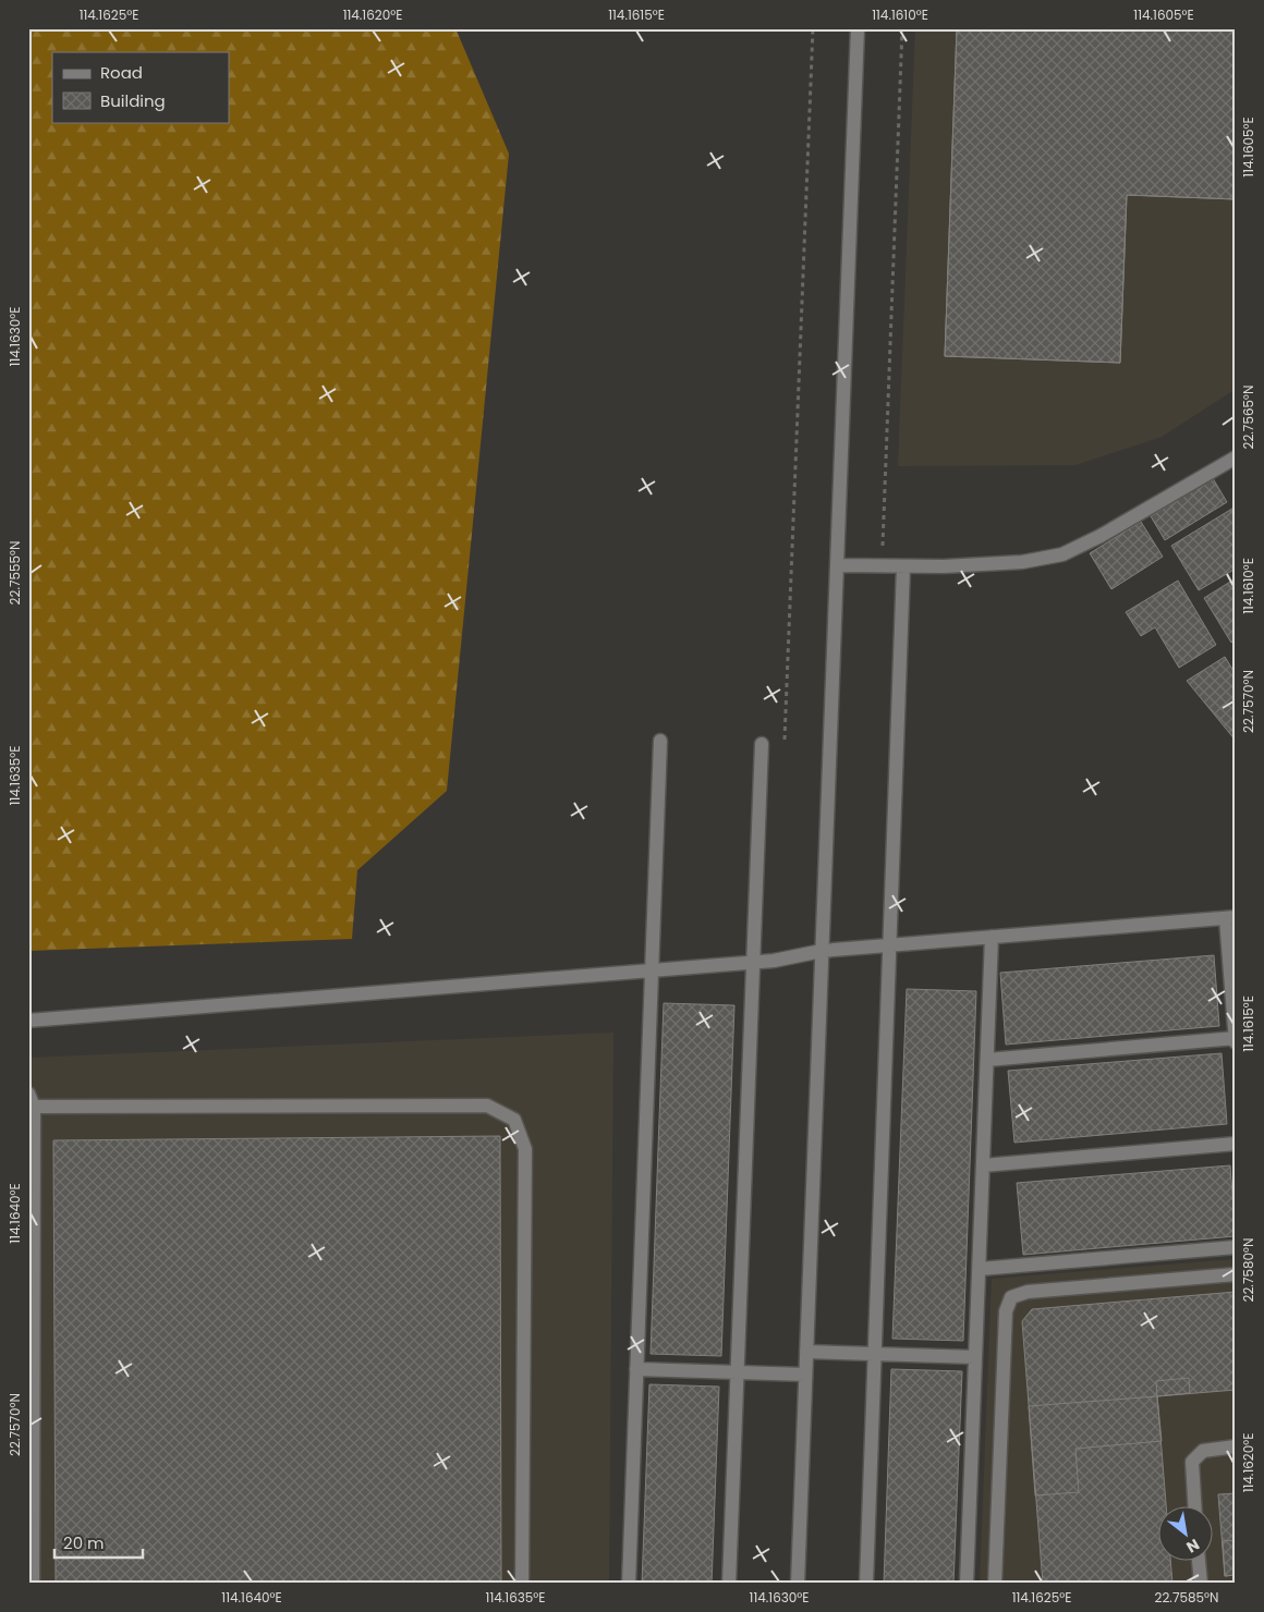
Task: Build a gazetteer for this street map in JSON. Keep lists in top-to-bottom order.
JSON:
{
  "legend": ["Road", "Building"],
  "scale_bar": "20 m",
  "north": "bottom right",
  "coordinates": [
    "114.1625°E",
    "114.1620°E",
    "114.1615°E",
    "114.1610°E",
    "114.1605°E",
    "114.1630°E",
    "22.7565°N",
    "22.7555°N",
    "22.7570°N",
    "114.1635°E",
    "114.1640°E",
    "22.7580°N",
    "22.7585°N"
  ]
}
